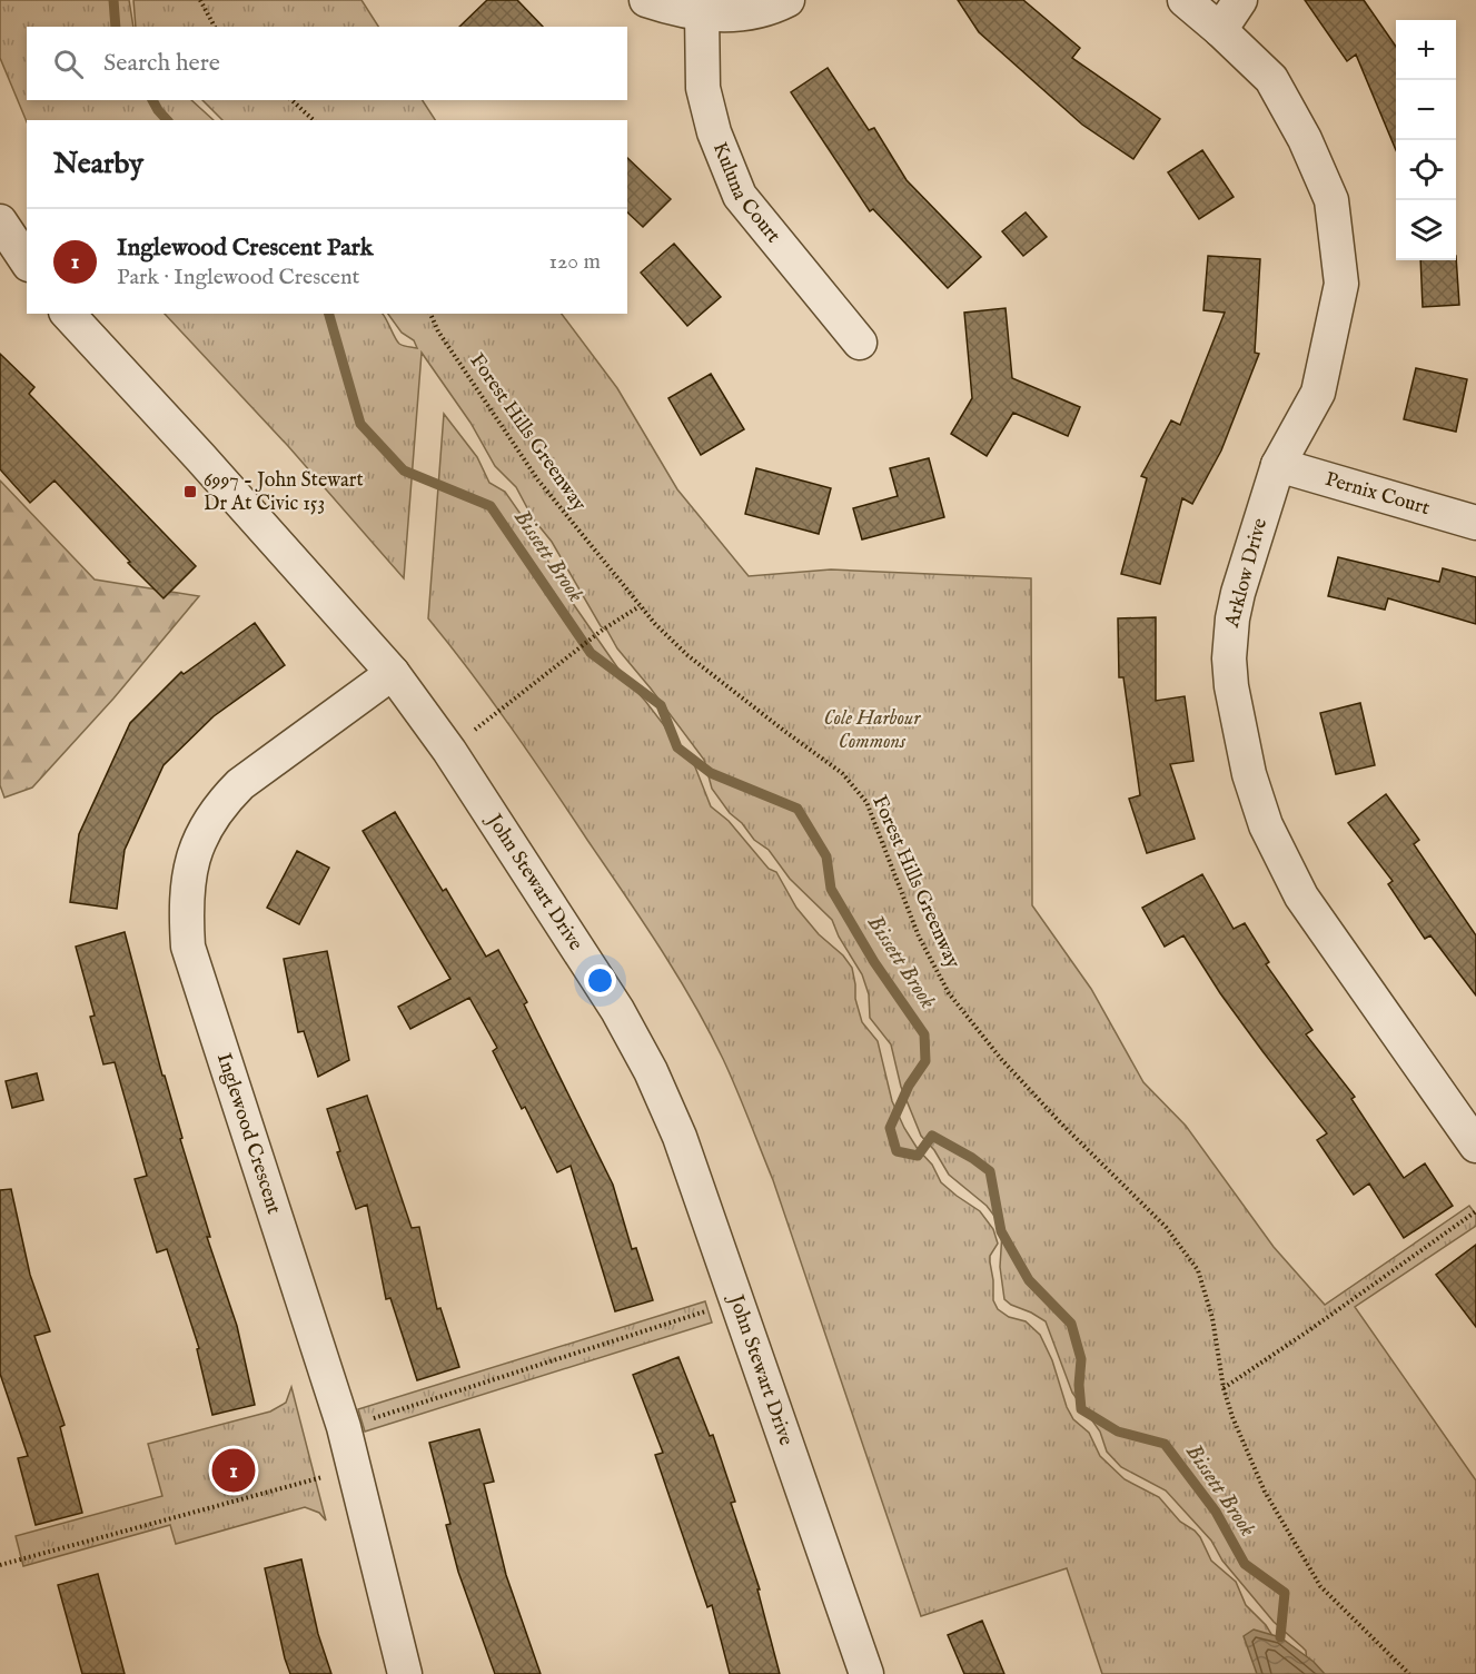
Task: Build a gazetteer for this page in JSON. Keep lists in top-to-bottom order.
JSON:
{
  "streets": {
    "street": [
      "Kuluna Court",
      "Pernix Court",
      "Arklow Drive",
      "John Stewart Drive",
      "Inglewood Crescent"
    ],
    "path": ["Forest Hills Greenway"]
  },
  "crossings": [
    ["Pernix Court", "Arklow Drive"],
    ["John Stewart Drive", "Inglewood Crescent"]
  ],
  "water": ["Bissett Brook"],
  "parks": ["Cole Harbour Commons"],
  "places": {
    "transit": ["6997 - John Stewart Dr At Civic 153"]
  },
  "page": {
    "map_buttons": ["+", "−"],
    "search": "Search here",
    "heading": "Nearby",
    "list": [
      {
        "mark": "1",
        "name": "Inglewood Crescent Park",
        "note": "Park · Inglewood Crescent",
        "value": "120 m"
      }
    ],
    "pins": "1"
  }
}
